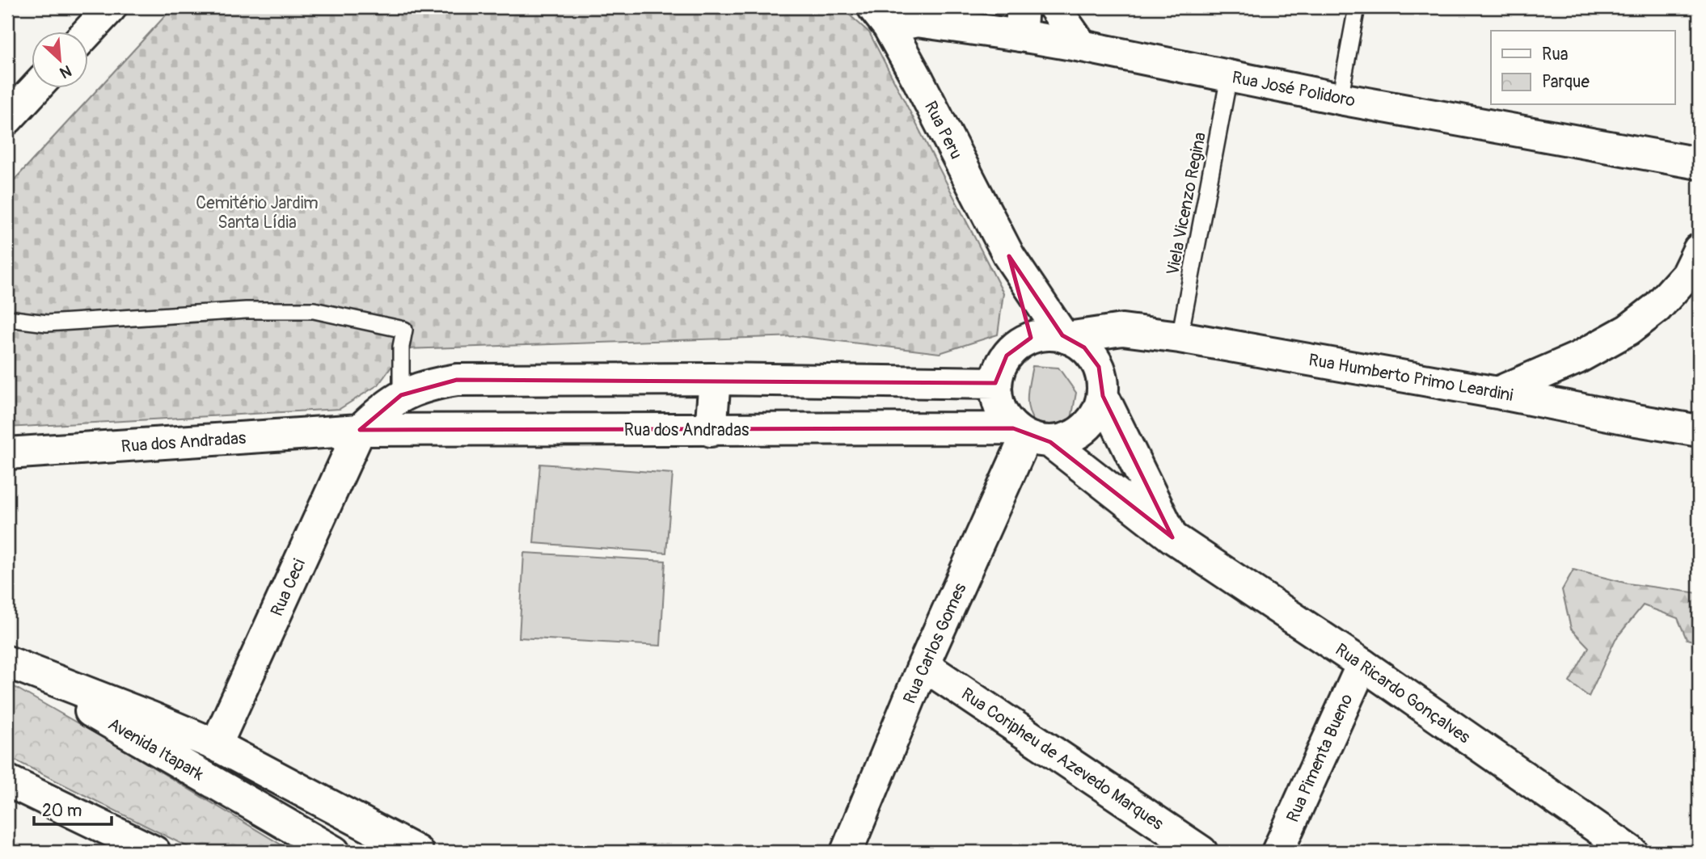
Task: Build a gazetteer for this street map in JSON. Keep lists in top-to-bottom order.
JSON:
{
  "streets": {
    "street": [
      "Rua José Polidoro",
      "Rua Peru",
      "Rua Humberto Primo Leardini",
      "Rua dos Andradas",
      "Rua Ceci",
      "Rua Carlos Gomes",
      "Rua Ricardo Gonçalves",
      "Avenida Itapark",
      "Rua Pimenta Bueno",
      "Rua Coripheu de Azevedo Marques"
    ],
    "lane": ["Viela Vicenzo Regina"]
  },
  "crossings": [
    ["Rua José Polidoro", "Rua Peru"],
    ["Rua José Polidoro", "Viela Vicenzo Regina"],
    ["Rua Peru", "Rua Humberto Primo Leardini"],
    ["Rua Peru", "Rua dos Andradas"],
    ["Rua Peru", "Rua Carlos Gomes"],
    ["Rua Peru", "Rua Ricardo Gonçalves"],
    ["Viela Vicenzo Regina", "Rua Humberto Primo Leardini"],
    ["Rua Humberto Primo Leardini", "Rua dos Andradas"],
    ["Rua Humberto Primo Leardini", "Rua Carlos Gomes"],
    ["Rua Humberto Primo Leardini", "Rua Ricardo Gonçalves"],
    ["Rua dos Andradas", "Rua Ceci"],
    ["Rua dos Andradas", "Rua Carlos Gomes"],
    ["Rua dos Andradas", "Rua Ricardo Gonçalves"],
    ["Rua Carlos Gomes", "Rua Ricardo Gonçalves"],
    ["Rua Carlos Gomes", "Rua Coripheu de Azevedo Marques"],
    ["Rua Ricardo Gonçalves", "Rua Pimenta Bueno"]
  ],
  "parks": ["Cemitério Jardim Santa Lídia"],
  "legend": ["Rua", "Parque"],
  "scale_bar": "20 m",
  "north": "bottom right"
}
